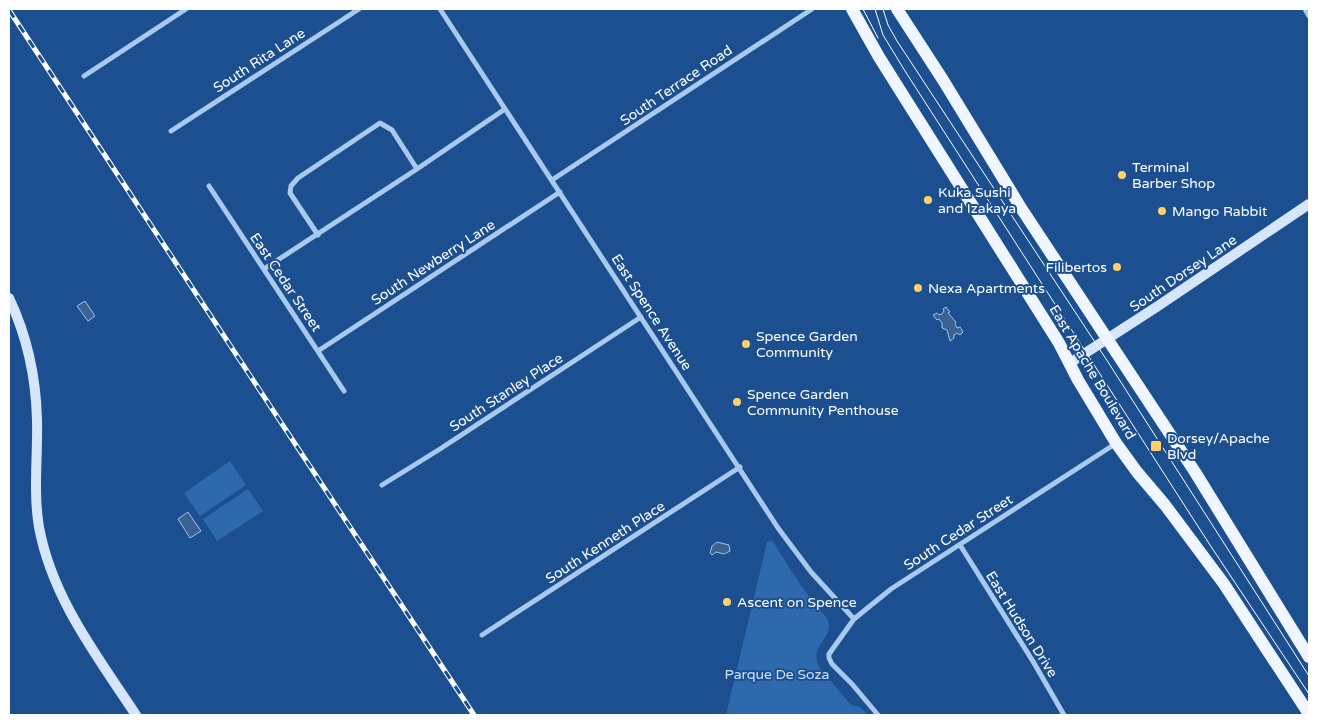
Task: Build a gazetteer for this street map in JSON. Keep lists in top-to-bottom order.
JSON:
{
  "streets": {
    "main road": ["East Apache Boulevard"],
    "street": [
      "South Rita Lane",
      "South Terrace Road",
      "South Newberry Lane",
      "South Dorsey Lane",
      "East Cedar Street",
      "East Spence Avenue",
      "South Stanley Place",
      "South Cedar Street",
      "South Kenneth Place",
      "East Hudson Drive"
    ]
  },
  "crossings": [
    ["South Terrace Road", "East Spence Avenue"],
    ["South Newberry Lane", "East Cedar Street"],
    ["South Newberry Lane", "East Spence Avenue"],
    ["South Dorsey Lane", "East Apache Boulevard"],
    ["East Spence Avenue", "South Stanley Place"],
    ["East Spence Avenue", "South Cedar Street"],
    ["East Spence Avenue", "South Kenneth Place"],
    ["East Apache Boulevard", "South Cedar Street"],
    ["South Cedar Street", "East Hudson Drive"]
  ],
  "parks": ["Parque De Soza"],
  "places": {
    "other": [
      "Terminal Barber Shop",
      "Kuka Sushi and Izakaya",
      "Mango Rabbit",
      "Filibertos",
      "Nexa Apartments",
      "Spence Garden Community",
      "Spence Garden Community Penthouse",
      "Ascent on Spence"
    ],
    "transit": ["Dorsey/Apache Blvd"]
  }
}
